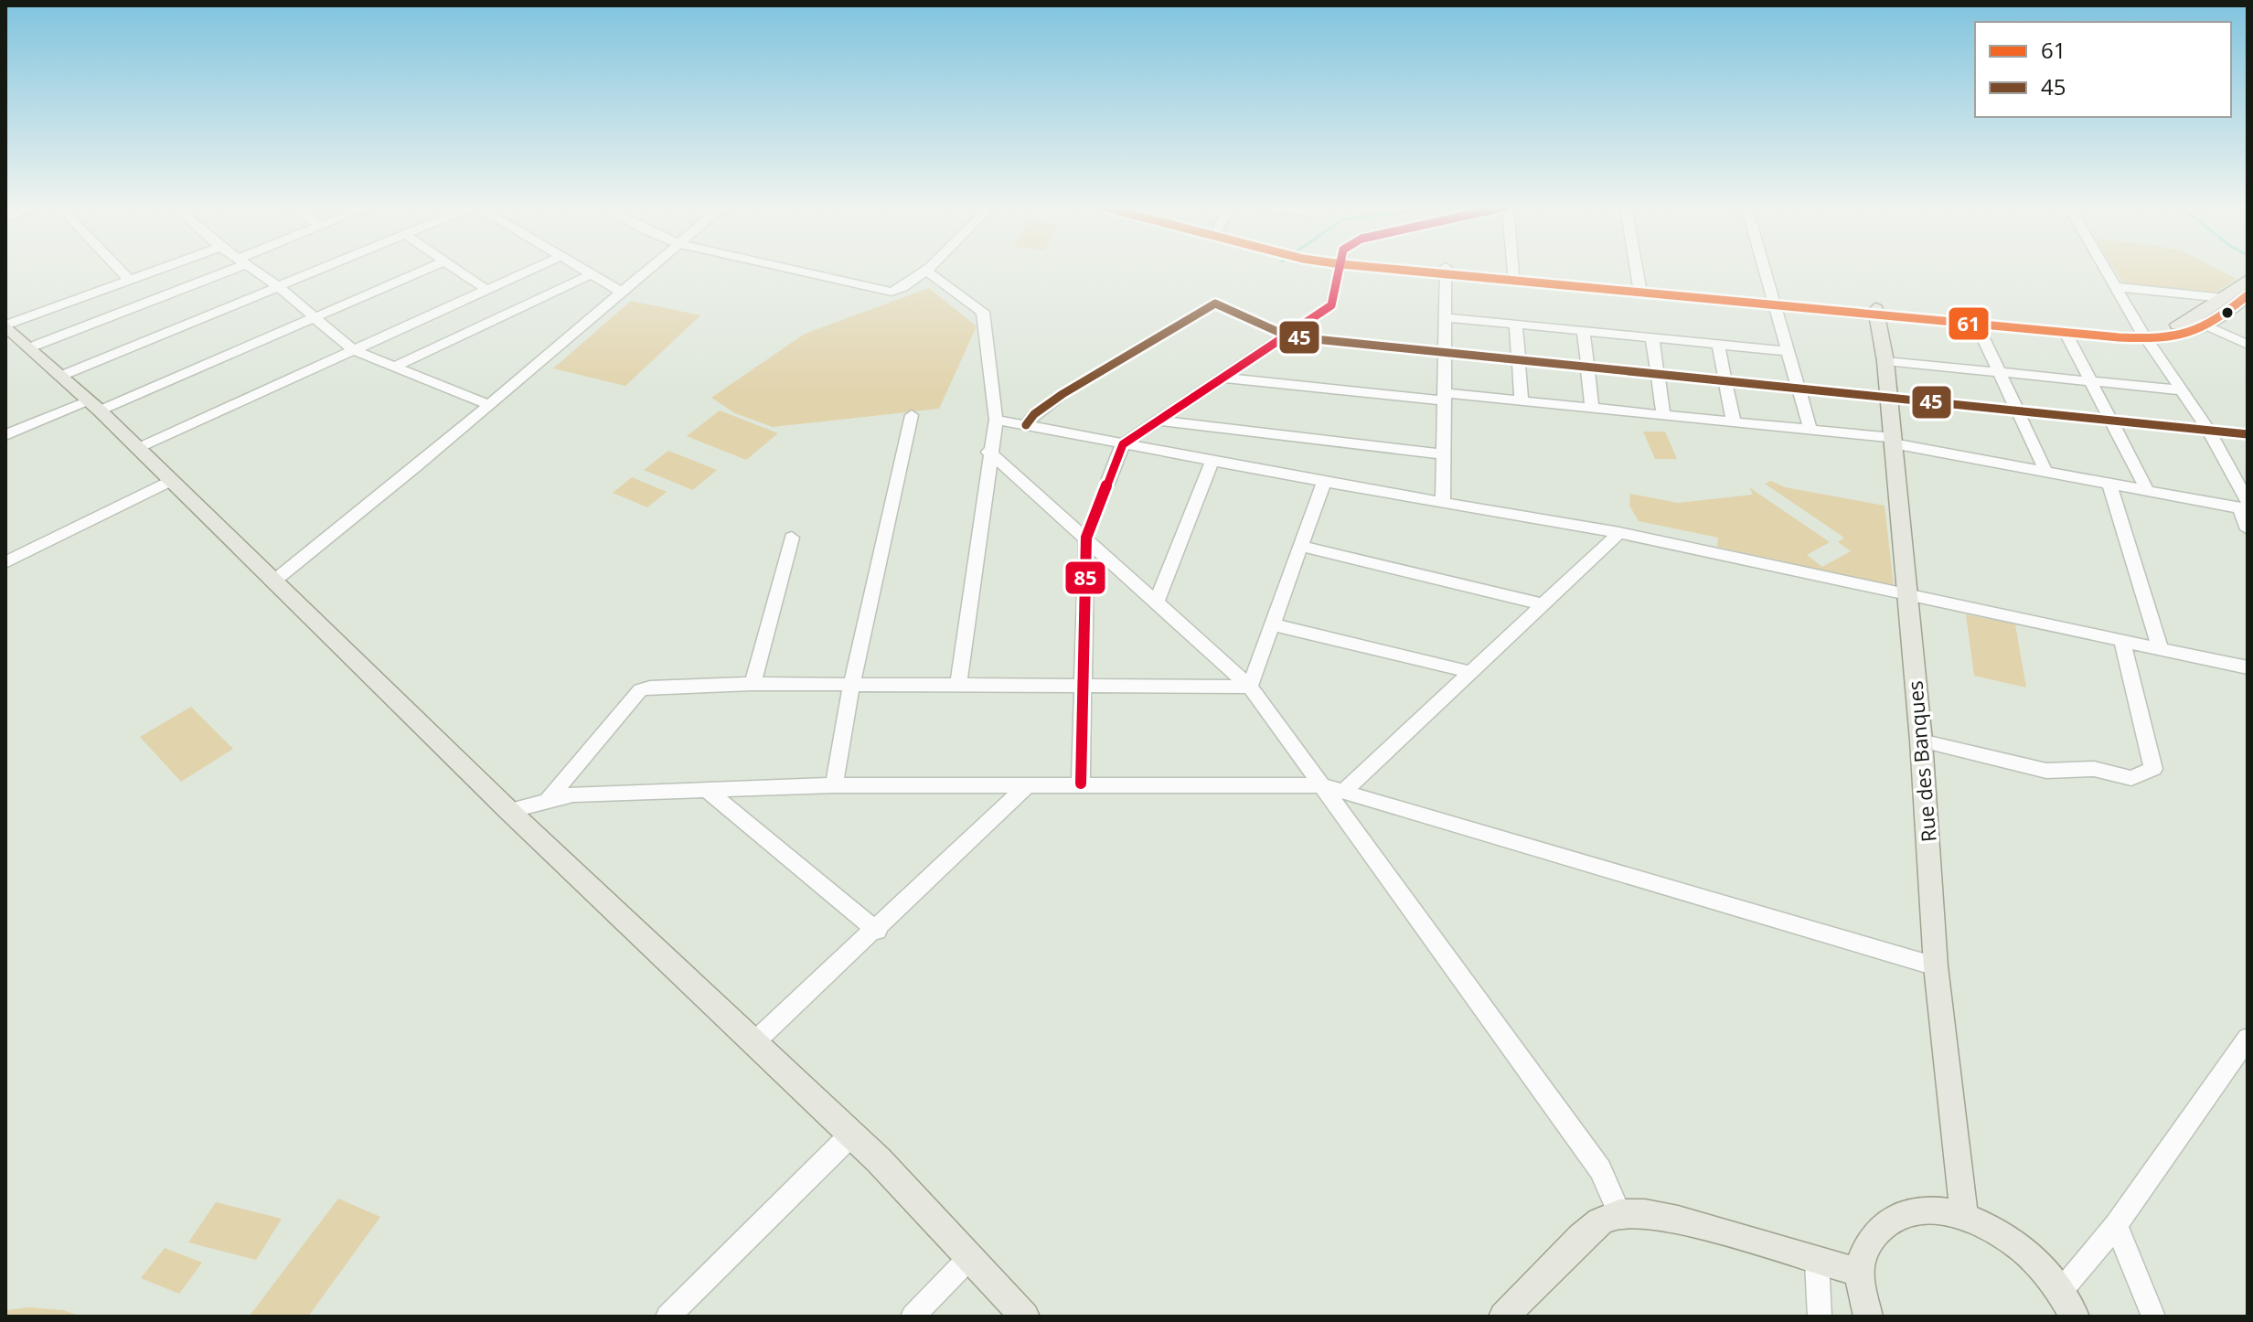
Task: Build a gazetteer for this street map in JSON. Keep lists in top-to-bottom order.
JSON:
{
  "streets": {
    "main road": ["Rue des Banques"]
  },
  "lines": ["transit line 61", "transit line 85", "transit line 45"],
  "legend": ["61", "45"]
}
